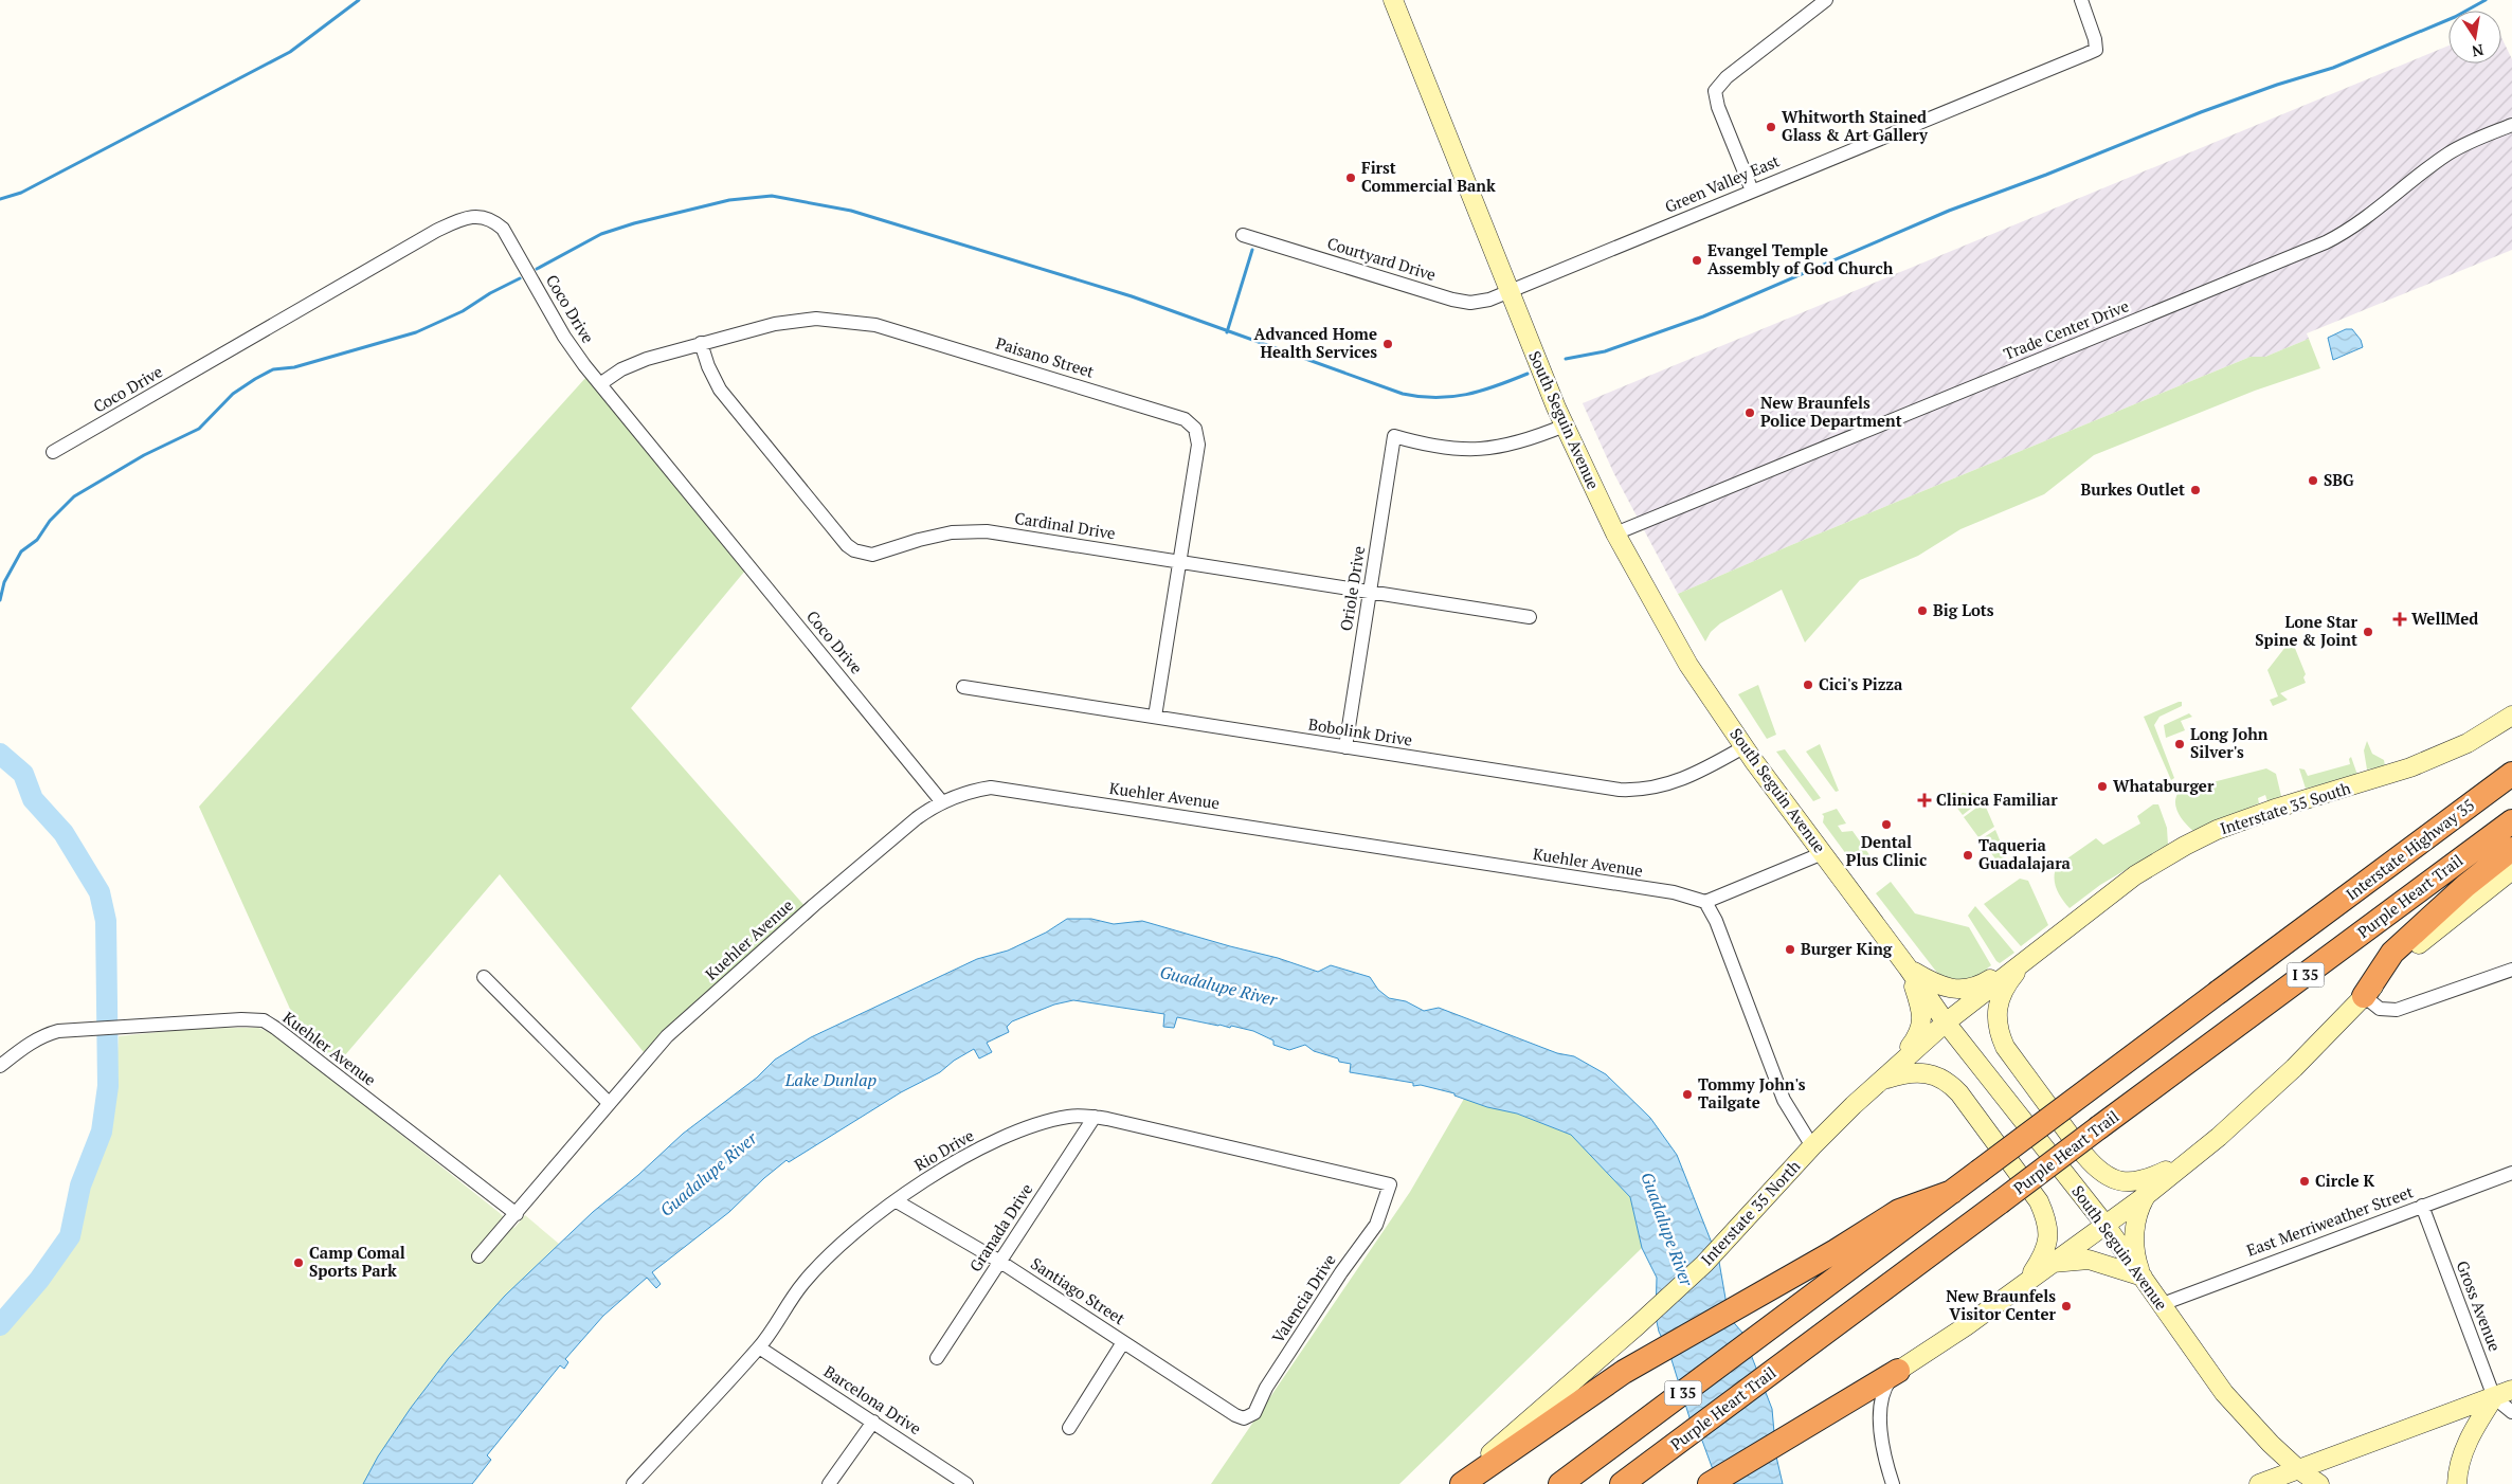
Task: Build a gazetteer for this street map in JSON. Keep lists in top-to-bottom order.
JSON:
{
  "streets": {
    "highway": ["Interstate Highway 35", "Purple Heart Trail", "I 35"],
    "main road": ["South Seguin Avenue", "Interstate 35 South", "Interstate 35 North"],
    "street": [
      "Green Valley East",
      "Courtyard Drive",
      "Coco Drive",
      "Trade Center Drive",
      "Paisano Street",
      "Cardinal Drive",
      "Oriole Drive",
      "Bobolink Drive",
      "Kuehler Avenue",
      "Rio Drive",
      "East Merriweather Street",
      "Granada Drive",
      "Santiago Street",
      "Valencia Drive",
      "Gross Avenue",
      "Barcelona Drive"
    ]
  },
  "crossings": [
    ["Green Valley East", "Courtyard Drive"],
    ["Green Valley East", "South Seguin Avenue"],
    ["Courtyard Drive", "South Seguin Avenue"],
    ["Coco Drive", "Paisano Street"],
    ["Coco Drive", "Kuehler Avenue"],
    ["Trade Center Drive", "South Seguin Avenue"],
    ["Paisano Street", "Cardinal Drive"],
    ["Paisano Street", "Bobolink Drive"],
    ["South Seguin Avenue", "Oriole Drive"],
    ["South Seguin Avenue", "Bobolink Drive"],
    ["South Seguin Avenue", "Interstate 35 South"],
    ["South Seguin Avenue", "Interstate 35 North"],
    ["South Seguin Avenue", "East Merriweather Street"],
    ["Cardinal Drive", "Oriole Drive"],
    ["Oriole Drive", "Bobolink Drive"],
    ["Interstate 35 South", "Interstate 35 North"],
    ["Interstate Highway 35", "I 35"],
    ["Rio Drive", "Granada Drive"],
    ["Rio Drive", "Santiago Street"],
    ["Rio Drive", "Valencia Drive"],
    ["Rio Drive", "Barcelona Drive"],
    ["East Merriweather Street", "Gross Avenue"],
    ["Granada Drive", "Santiago Street"],
    ["Santiago Street", "Valencia Drive"]
  ],
  "water": ["Guadalupe River", "Lake Dunlap"],
  "places": {
    "other": [
      "Whitworth Stained Glass & Art Gallery",
      "First Commercial Bank",
      "Evangel Temple Assembly of God Church",
      "Advanced Home Health Services",
      "New Braunfels Police Department",
      "SBG",
      "Burkes Outlet",
      "Big Lots",
      "Lone Star Spine & Joint",
      "Cici's Pizza",
      "Long John Silver's",
      "Whataburger",
      "Dental Plus Clinic",
      "Taqueria Guadalajara",
      "Burger King",
      "Tommy John's Tailgate",
      "Circle K",
      "Camp Comal Sports Park",
      "New Braunfels Visitor Center"
    ],
    "health": ["WellMed", "Clinica Familiar"]
  },
  "north": "bottom"
}
